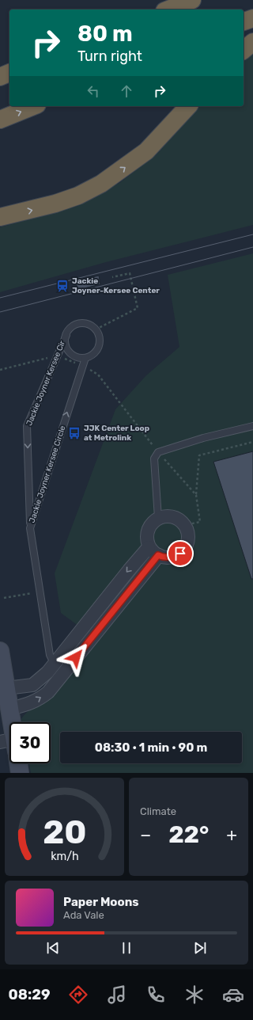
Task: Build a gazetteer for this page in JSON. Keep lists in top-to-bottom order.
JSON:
{
  "streets": {
    "lane": ["Jackie Joyner Kersee Cir", "Jackie Joyner Kersee Circle"]
  },
  "crossings": [
    ["Jackie Joyner Kersee Cir", "Jackie Joyner Kersee Circle"]
  ],
  "one_way": ["Jackie Joyner Kersee Cir", "Jackie Joyner Kersee Circle"],
  "places": {
    "station": ["Jackie Joyner-Kersee Center"],
    "bus stop": ["JJK Center Loop at Metrolink"]
  },
  "page": {
    "turn": ["80 m", "Turn right"],
    "limit": "30",
    "trip": "08:30 · 1 min · 90 m",
    "tile": "Climate",
    "heat": ["−", "22°", "+"],
    "song": ["Paper Moons", "Ada Vale"],
    "tabs": "08:29",
    "gauge": ["20", "km/h"]
  }
}
